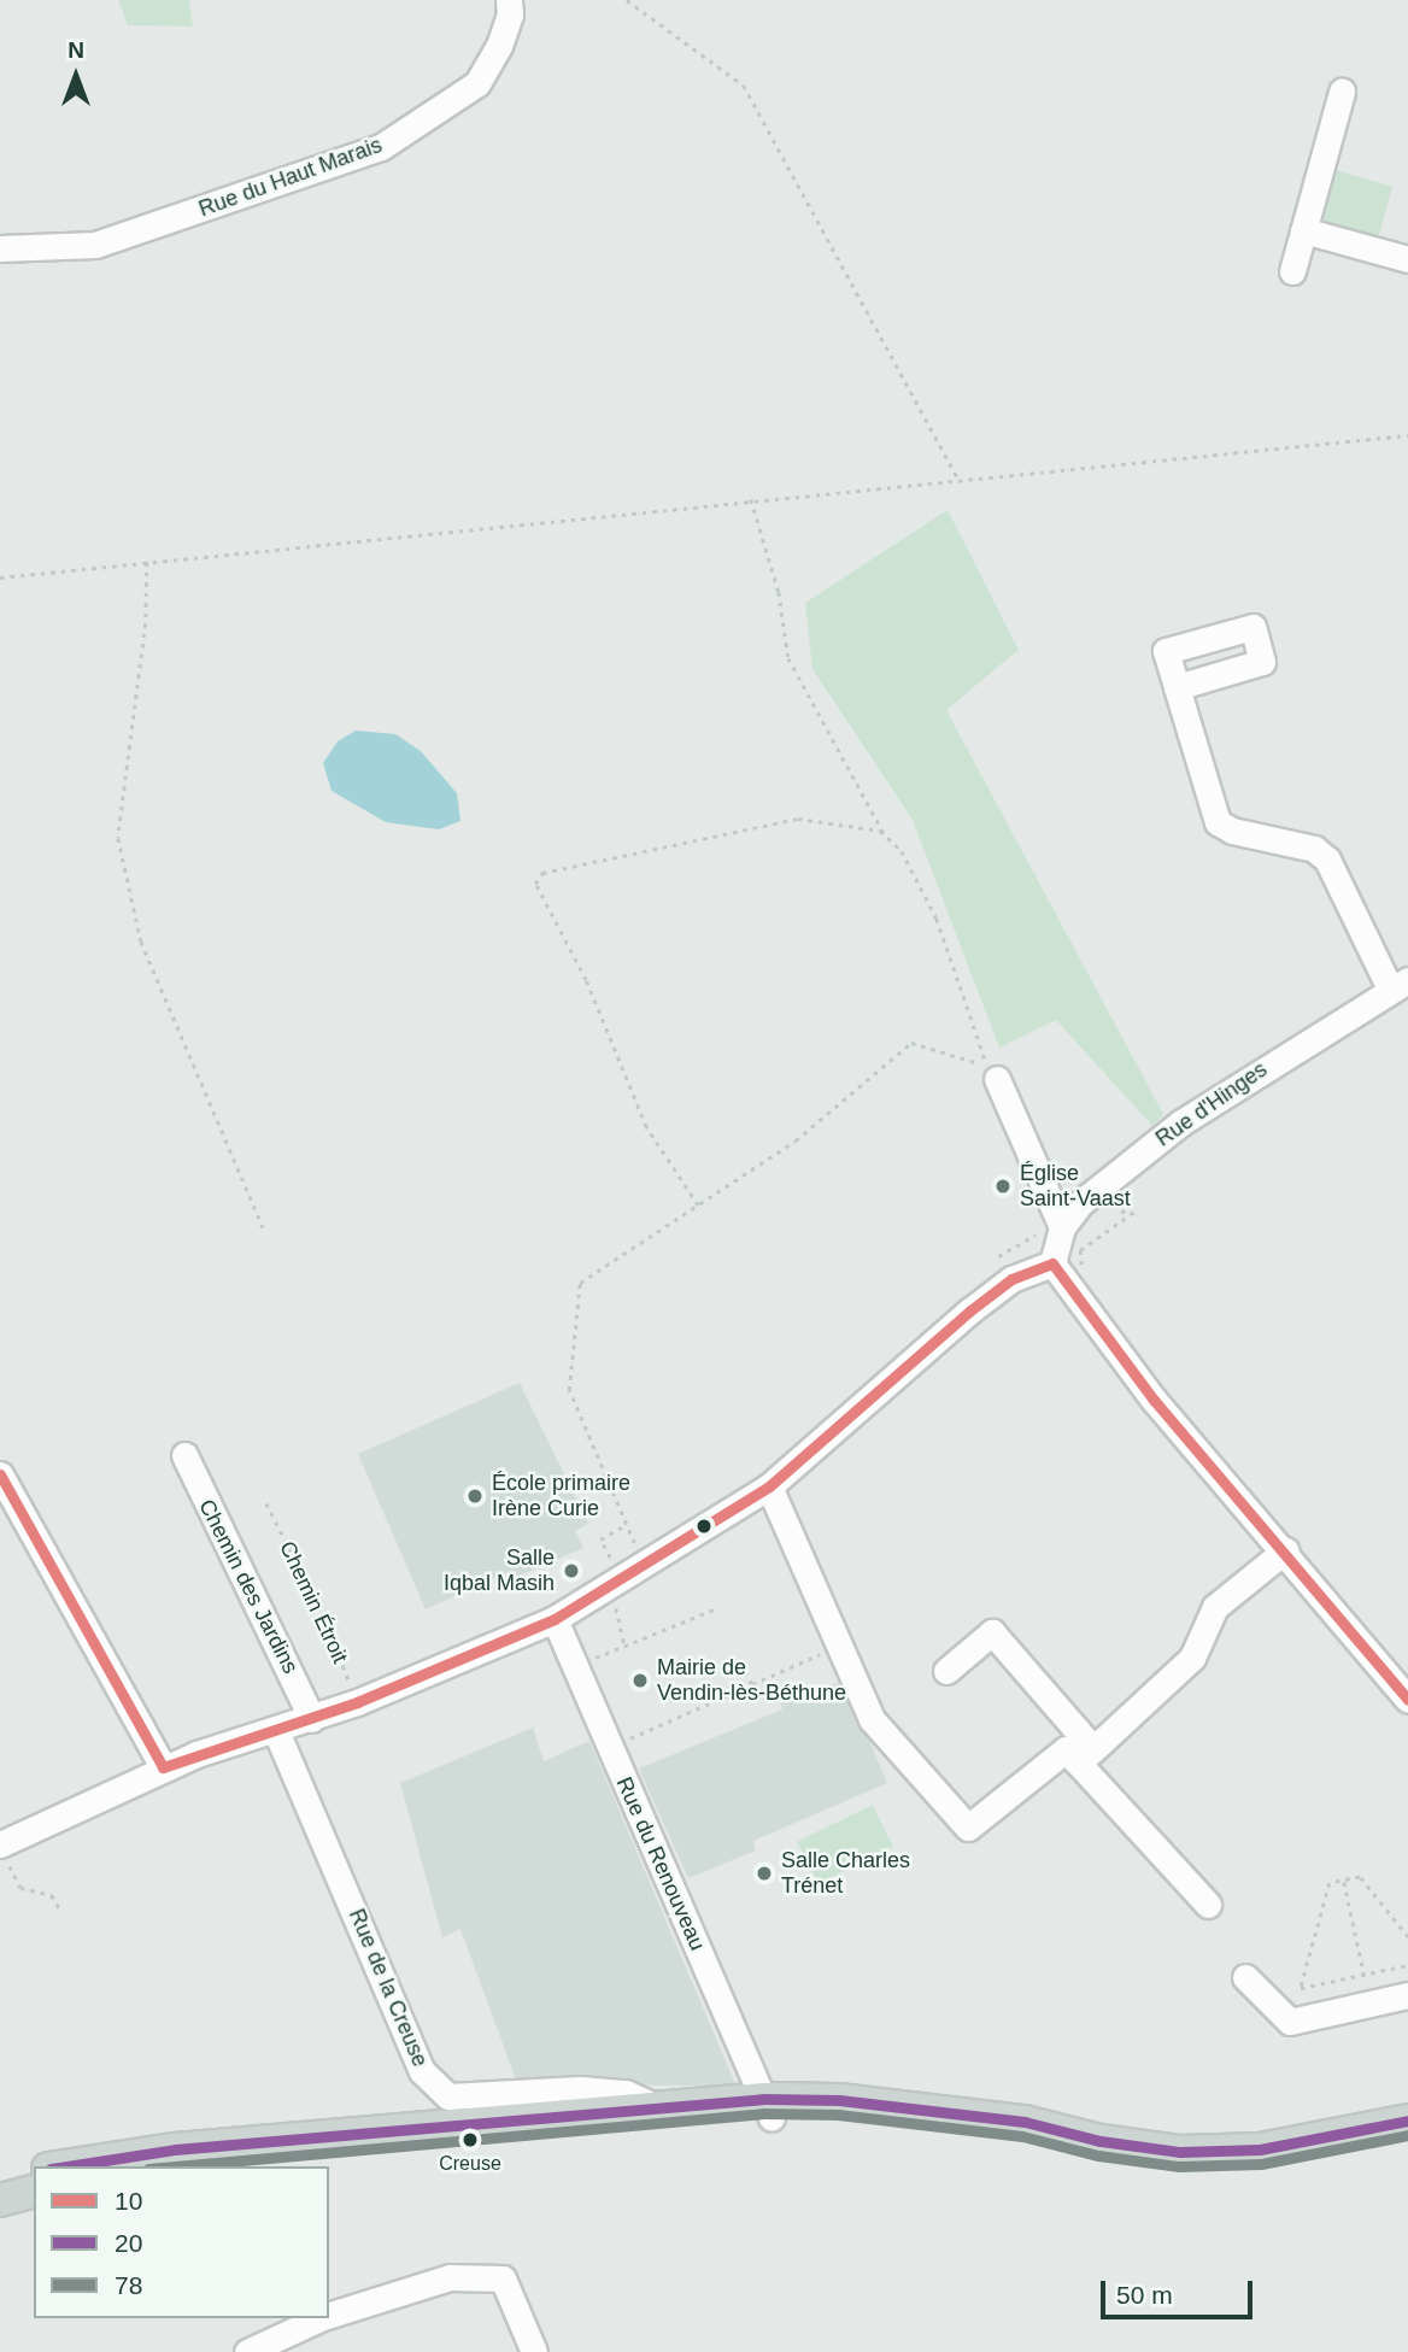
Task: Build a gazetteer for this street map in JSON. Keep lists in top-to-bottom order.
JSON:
{
  "streets": {
    "street": [
      "Rue du Haut Marais",
      "Rue d'Hinges",
      "Chemin des Jardins",
      "Rue du Renouveau",
      "Rue de la Creuse"
    ],
    "path": ["Chemin Étroit"]
  },
  "places": [
    "Église Saint-Vaast",
    "École primaire Irène Curie",
    "Salle Iqbal Masih",
    "Mairie de Vendin-lès-Béthune",
    "Salle Charles Trénet",
    "Creuse"
  ],
  "lines": ["transit line 10", "transit line 20", "transit line 78"],
  "legend": ["10", "20", "78"],
  "scale_bar": "50 m",
  "north": "top"
}
